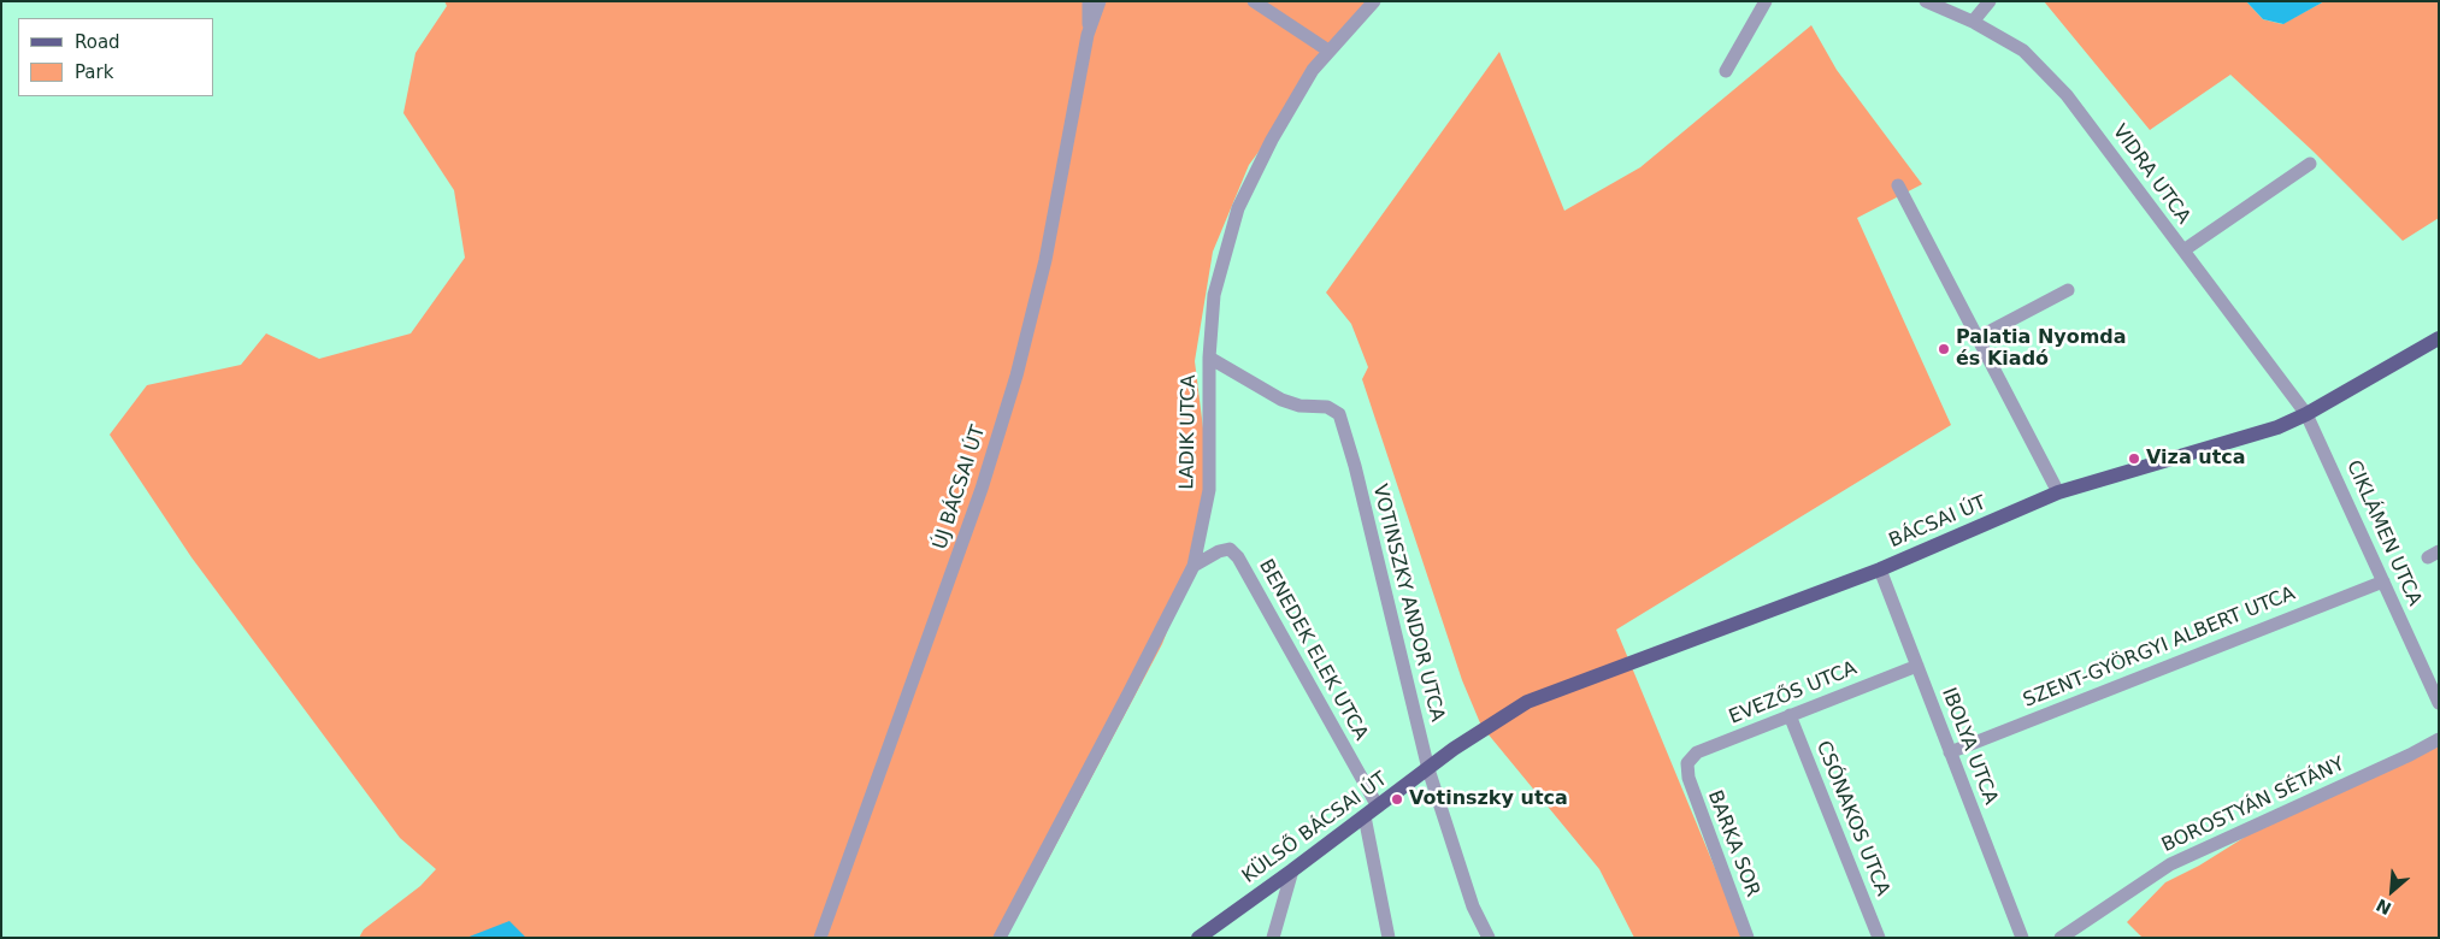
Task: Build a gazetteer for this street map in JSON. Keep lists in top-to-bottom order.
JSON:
{
  "streets": {
    "main road": ["BÁCSAI ÚT", "KÜLSŐ BÁCSAI ÚT"],
    "street": [
      "VIDRA UTCA",
      "LADIK UTCA",
      "ÚJ BÁCSAI ÚT",
      "CIKLÁMEN UTCA",
      "VOTINSZKY ANDOR UTCA",
      "SZENT-GYÖRGYI ALBERT UTCA",
      "BENEDEK ELEK UTCA",
      "EVEZŐS UTCA",
      "IBOLYA UTCA",
      "BOROSTYÁN SÉTÁNY",
      "CSÓNAKOS UTCA",
      "BARKA SOR"
    ]
  },
  "crossings": [
    ["VIDRA UTCA", "BÁCSAI ÚT"],
    ["VIDRA UTCA", "CIKLÁMEN UTCA"],
    ["LADIK UTCA", "VOTINSZKY ANDOR UTCA"],
    ["LADIK UTCA", "BENEDEK ELEK UTCA"],
    ["BÁCSAI ÚT", "CIKLÁMEN UTCA"],
    ["BÁCSAI ÚT", "IBOLYA UTCA"],
    ["BÁCSAI ÚT", "KÜLSŐ BÁCSAI ÚT"],
    ["CIKLÁMEN UTCA", "SZENT-GYÖRGYI ALBERT UTCA"],
    ["VOTINSZKY ANDOR UTCA", "KÜLSŐ BÁCSAI ÚT"],
    ["SZENT-GYÖRGYI ALBERT UTCA", "IBOLYA UTCA"],
    ["BENEDEK ELEK UTCA", "KÜLSŐ BÁCSAI ÚT"],
    ["EVEZŐS UTCA", "IBOLYA UTCA"],
    ["EVEZŐS UTCA", "CSÓNAKOS UTCA"],
    ["EVEZŐS UTCA", "BARKA SOR"]
  ],
  "places": ["Palatia Nyomda és Kiadó", "Viza utca", "Votinszky utca"],
  "legend": ["Road", "Park"],
  "north": "bottom left"
}
